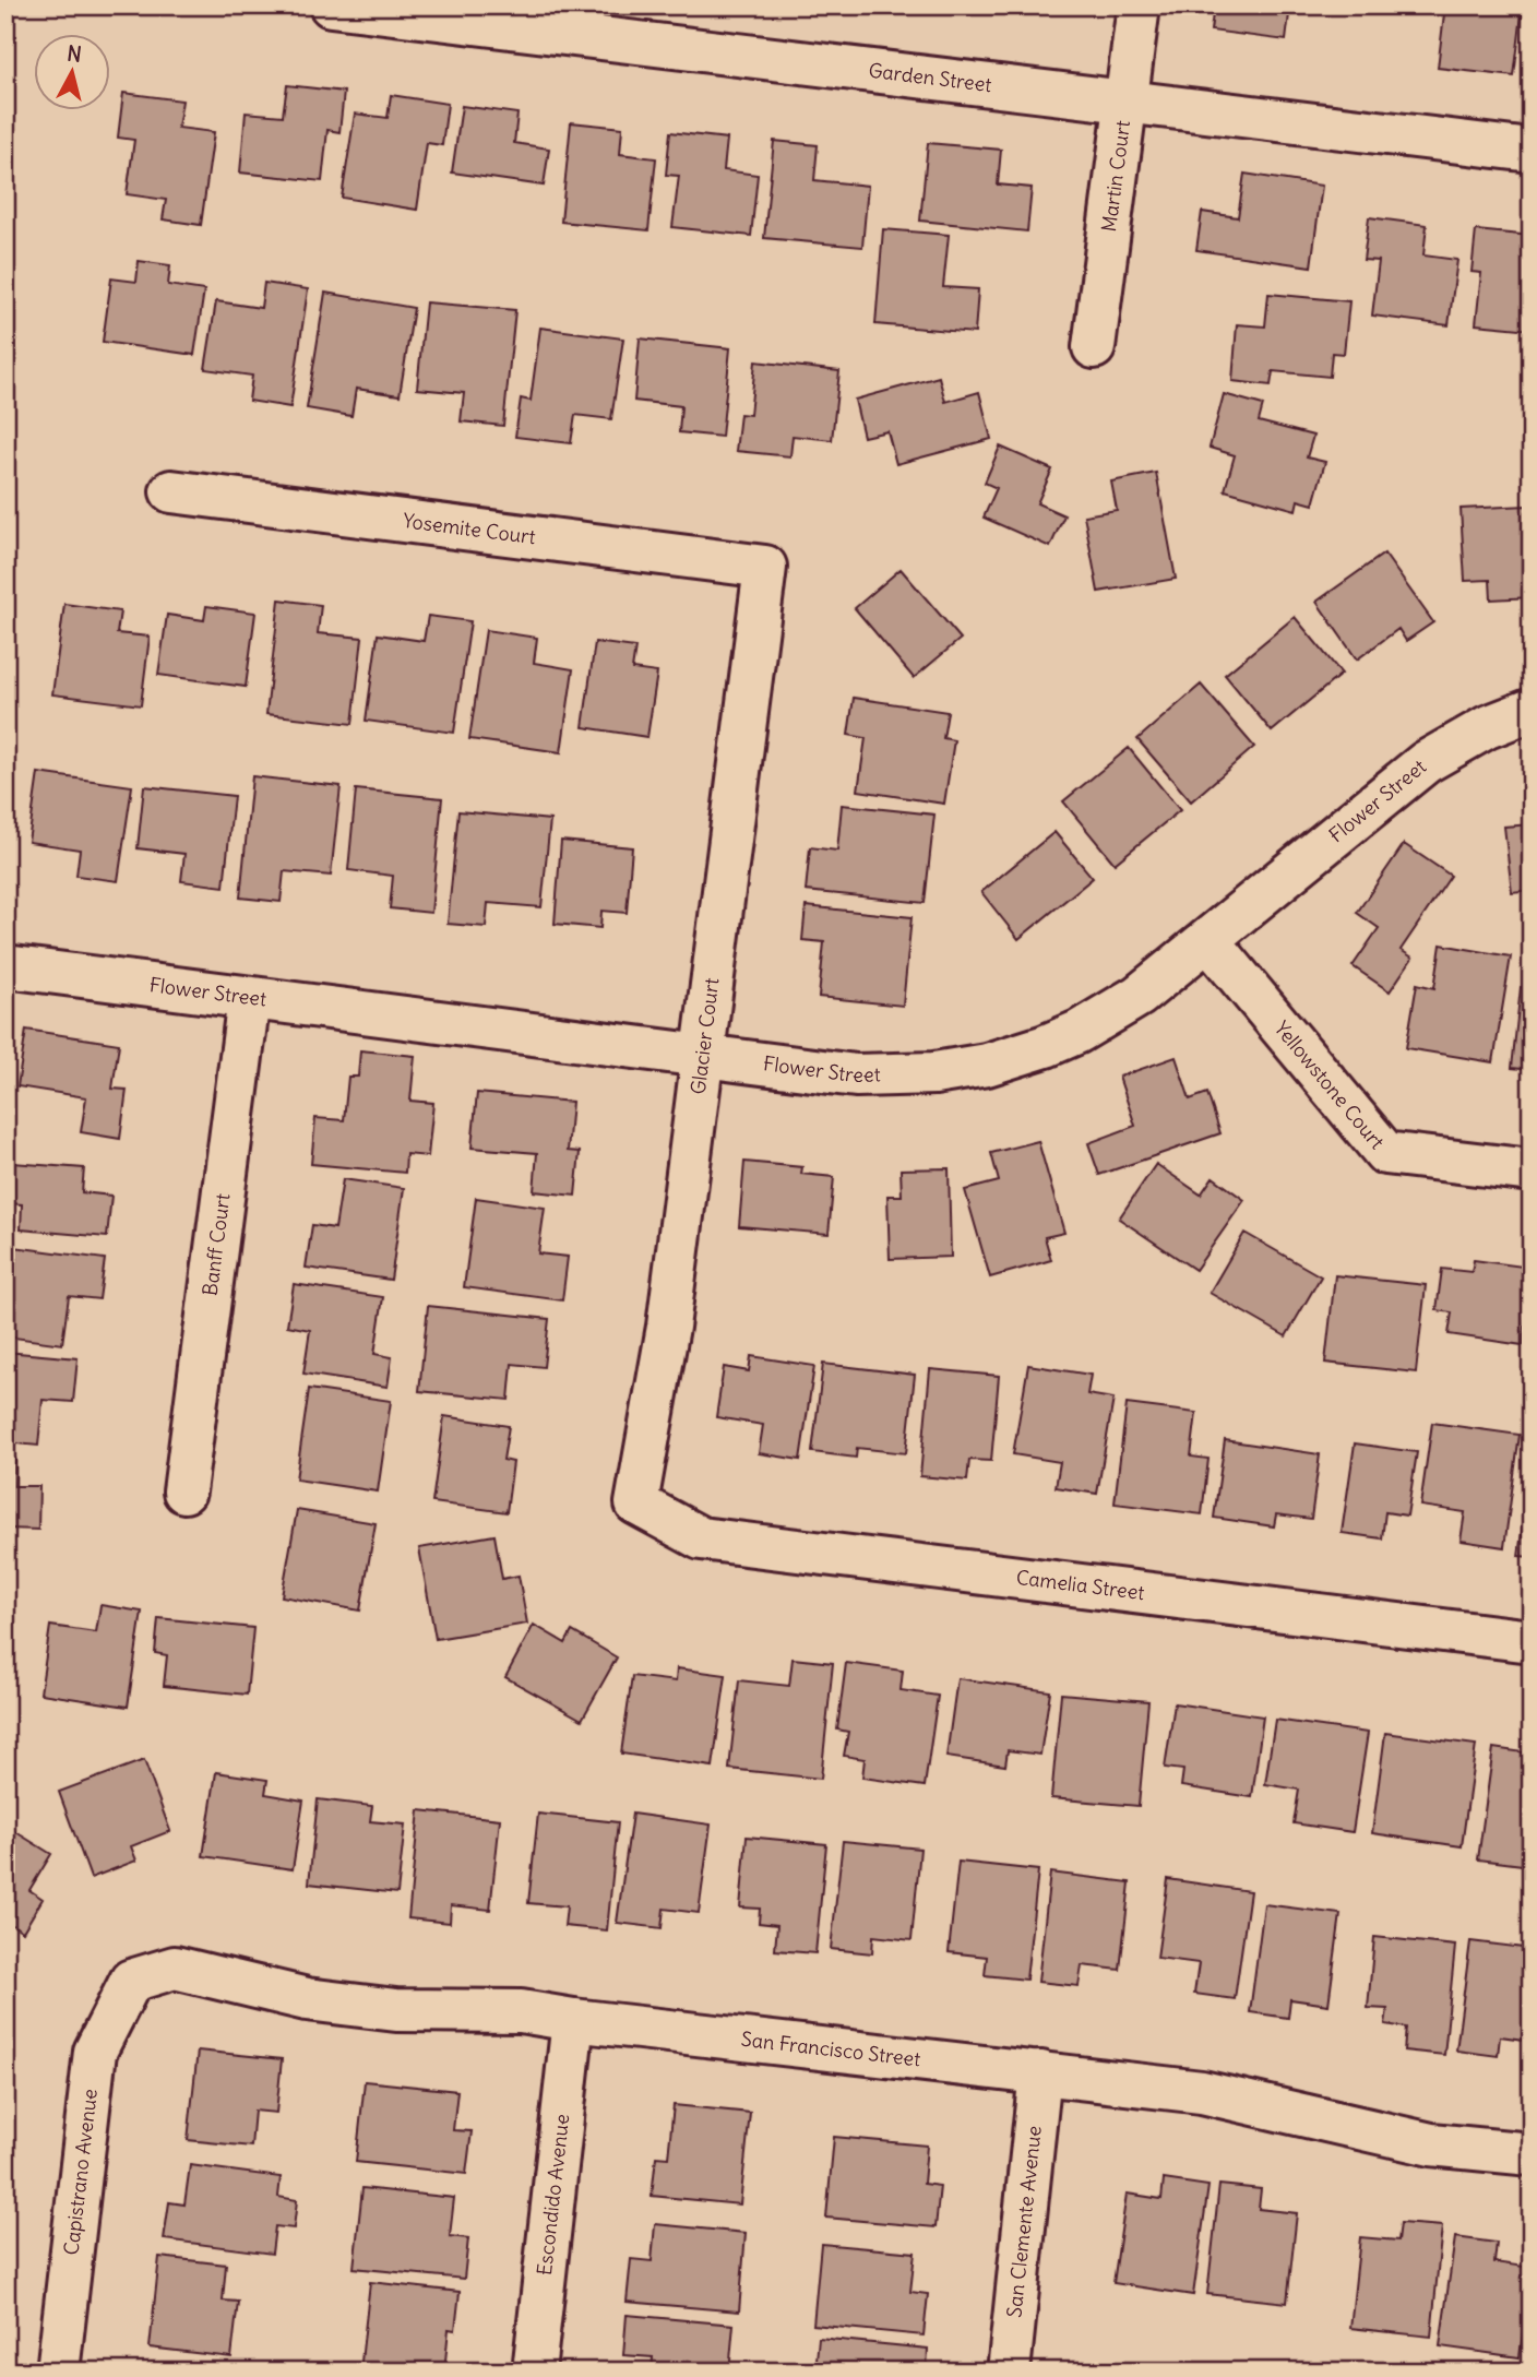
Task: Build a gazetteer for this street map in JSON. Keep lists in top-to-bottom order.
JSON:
{
  "streets": {
    "street": [
      "Garden Street",
      "Martin Court",
      "Yosemite Court",
      "Flower Street",
      "Glacier Court",
      "Yellowstone Court",
      "Banff Court",
      "Camelia Street",
      "San Francisco Street",
      "Capistrano Avenue",
      "Escondido Avenue",
      "San Clemente Avenue"
    ]
  },
  "crossings": [
    ["Garden Street", "Martin Court"],
    ["Yosemite Court", "Glacier Court"],
    ["Flower Street", "Glacier Court"],
    ["Flower Street", "Yellowstone Court"],
    ["Flower Street", "Banff Court"],
    ["Glacier Court", "Camelia Street"],
    ["San Francisco Street", "Capistrano Avenue"],
    ["San Francisco Street", "Escondido Avenue"],
    ["San Francisco Street", "San Clemente Avenue"]
  ],
  "north": "top"
}
